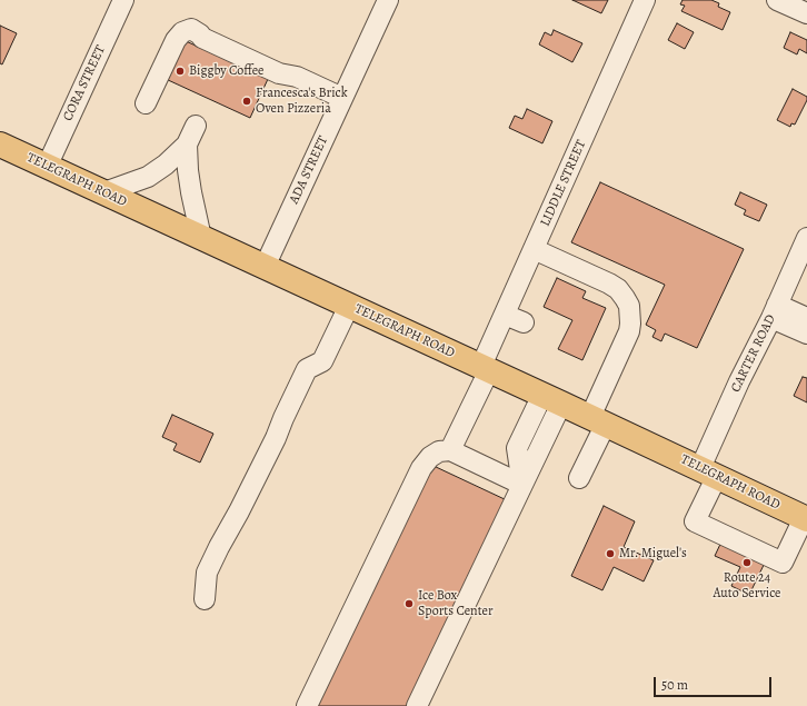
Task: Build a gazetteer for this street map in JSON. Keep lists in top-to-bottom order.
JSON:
{
  "streets": {
    "main road": ["TELEGRAPH ROAD"],
    "street": [
      "CORA STREET",
      "ADA STREET",
      "LIDDLE STREET",
      "CARTER ROAD"
    ]
  },
  "crossings": [
    ["CORA STREET", "TELEGRAPH ROAD"],
    ["ADA STREET", "TELEGRAPH ROAD"],
    ["TELEGRAPH ROAD", "LIDDLE STREET"],
    ["TELEGRAPH ROAD", "CARTER ROAD"]
  ],
  "places": [
    "Biggby Coffee",
    "Francesca's Brick Oven Pizzeria",
    "Mr. Miguel's",
    "Route 24 Auto Service",
    "Ice Box Sports Center"
  ],
  "scale_bar": "50 m"
}
